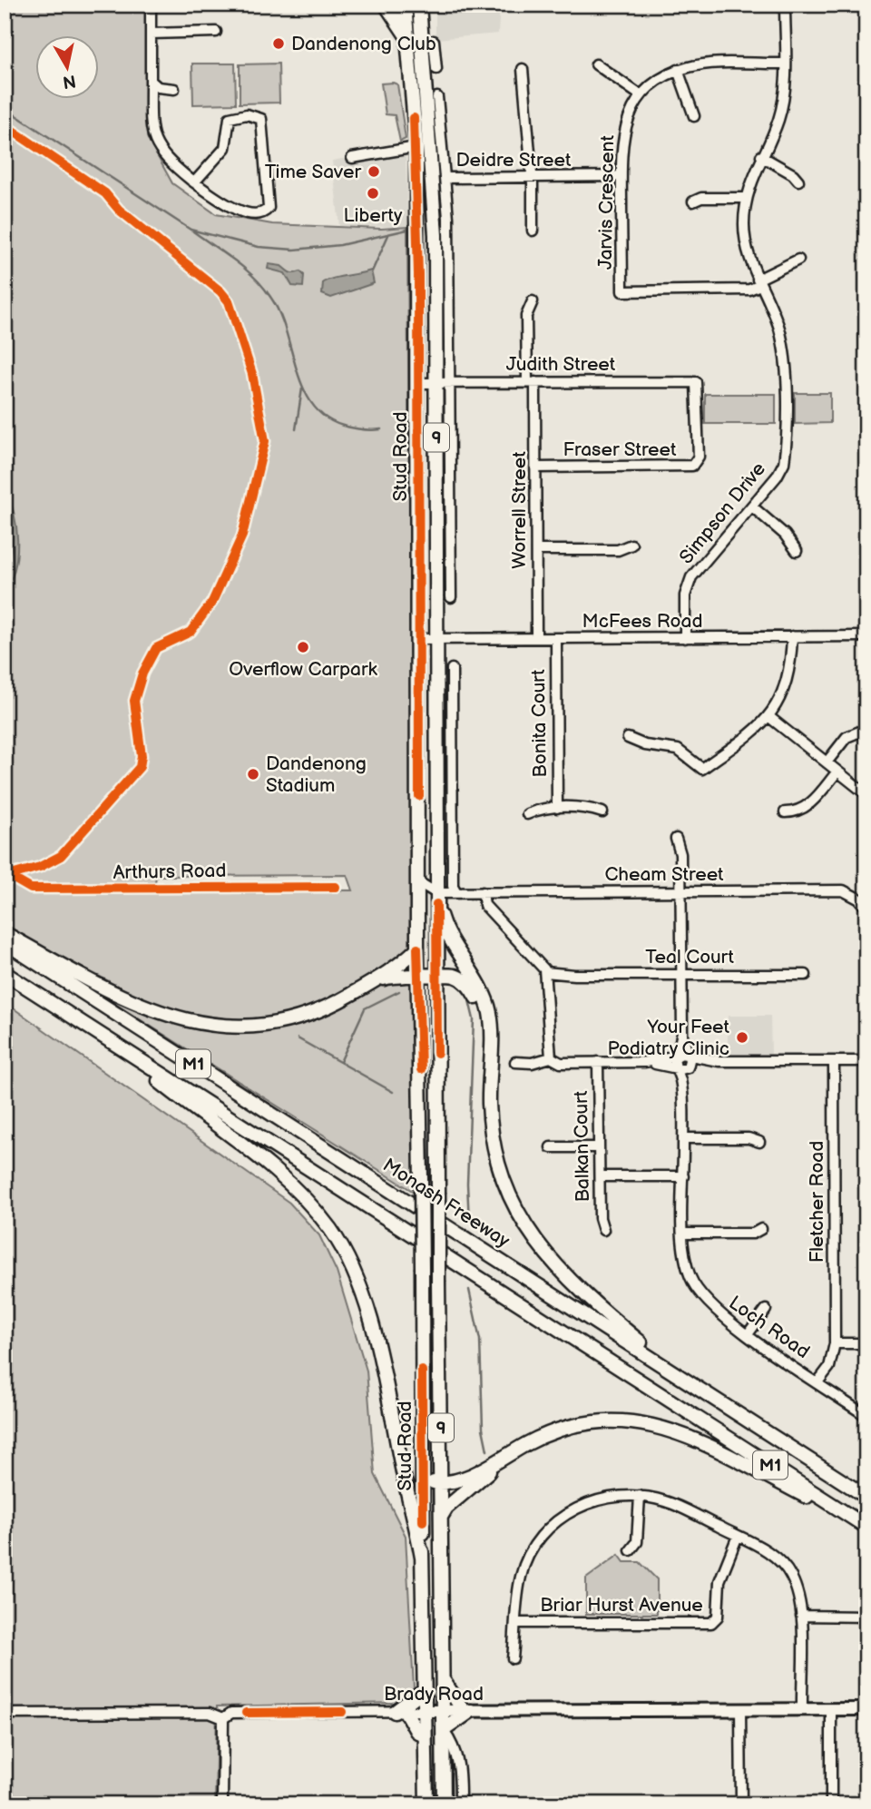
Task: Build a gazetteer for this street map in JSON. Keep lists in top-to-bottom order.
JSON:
{
  "streets": {
    "highway": [
      "9",
      "Stud Road",
      "M1",
      "Monash Freeway"
    ],
    "main road": ["Brady Road"],
    "street": [
      "Deidre Street",
      "Jarvis Crescent",
      "Judith Street",
      "Fraser Street",
      "Worrell Street",
      "Simpson Drive",
      "McFees Road",
      "Bonita Court",
      "Cheam Street",
      "Teal Court",
      "Balkan Court",
      "Fletcher Road",
      "Loch Road",
      "Briar Hurst Avenue"
    ],
    "cycle path": ["Arthurs Road"]
  },
  "crossings": [
    ["Deidre Street", "Jarvis Crescent"],
    ["Deidre Street", "Stud Road"],
    ["Jarvis Crescent", "Simpson Drive"],
    ["Judith Street", "Fraser Street"],
    ["Judith Street", "Stud Road"],
    ["Judith Street", "Worrell Street"],
    ["Fraser Street", "Worrell Street"],
    ["Stud Road", "McFees Road"],
    ["Stud Road", "Brady Road"],
    ["Worrell Street", "McFees Road"],
    ["Simpson Drive", "McFees Road"],
    ["McFees Road", "Bonita Court"],
    ["Fletcher Road", "Loch Road"]
  ],
  "places": [
    "Dandenong Club",
    "Time Saver",
    "Liberty",
    "Overflow Carpark",
    "Dandenong Stadium",
    "Your Feet Podiatry Clinic"
  ],
  "north": "bottom"
}
